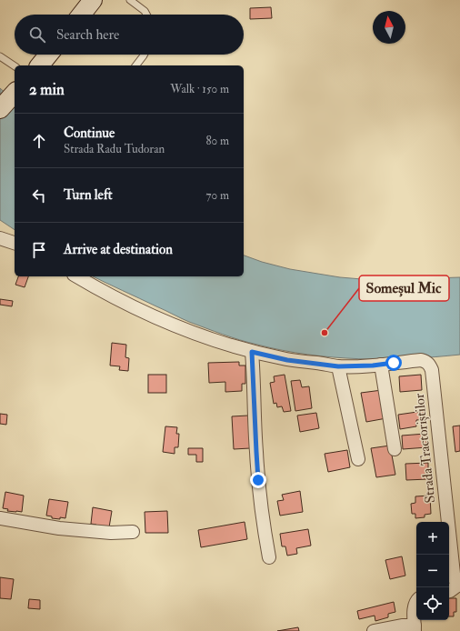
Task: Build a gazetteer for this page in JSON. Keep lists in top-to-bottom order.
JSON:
{
  "streets": {
    "street": ["Strada Tractoriștilor"]
  },
  "places": ["Someșul Mic"],
  "north": "top",
  "page": {
    "search": "Search here",
    "heading": ["2 min", "Walk · 150 m"],
    "list": [
      ["Continue", "Strada Radu Tudoran", "80 m"],
      ["Turn left", "70 m"],
      "Arrive at destination"
    ],
    "map_buttons": ["+", "−"]
  }
}
